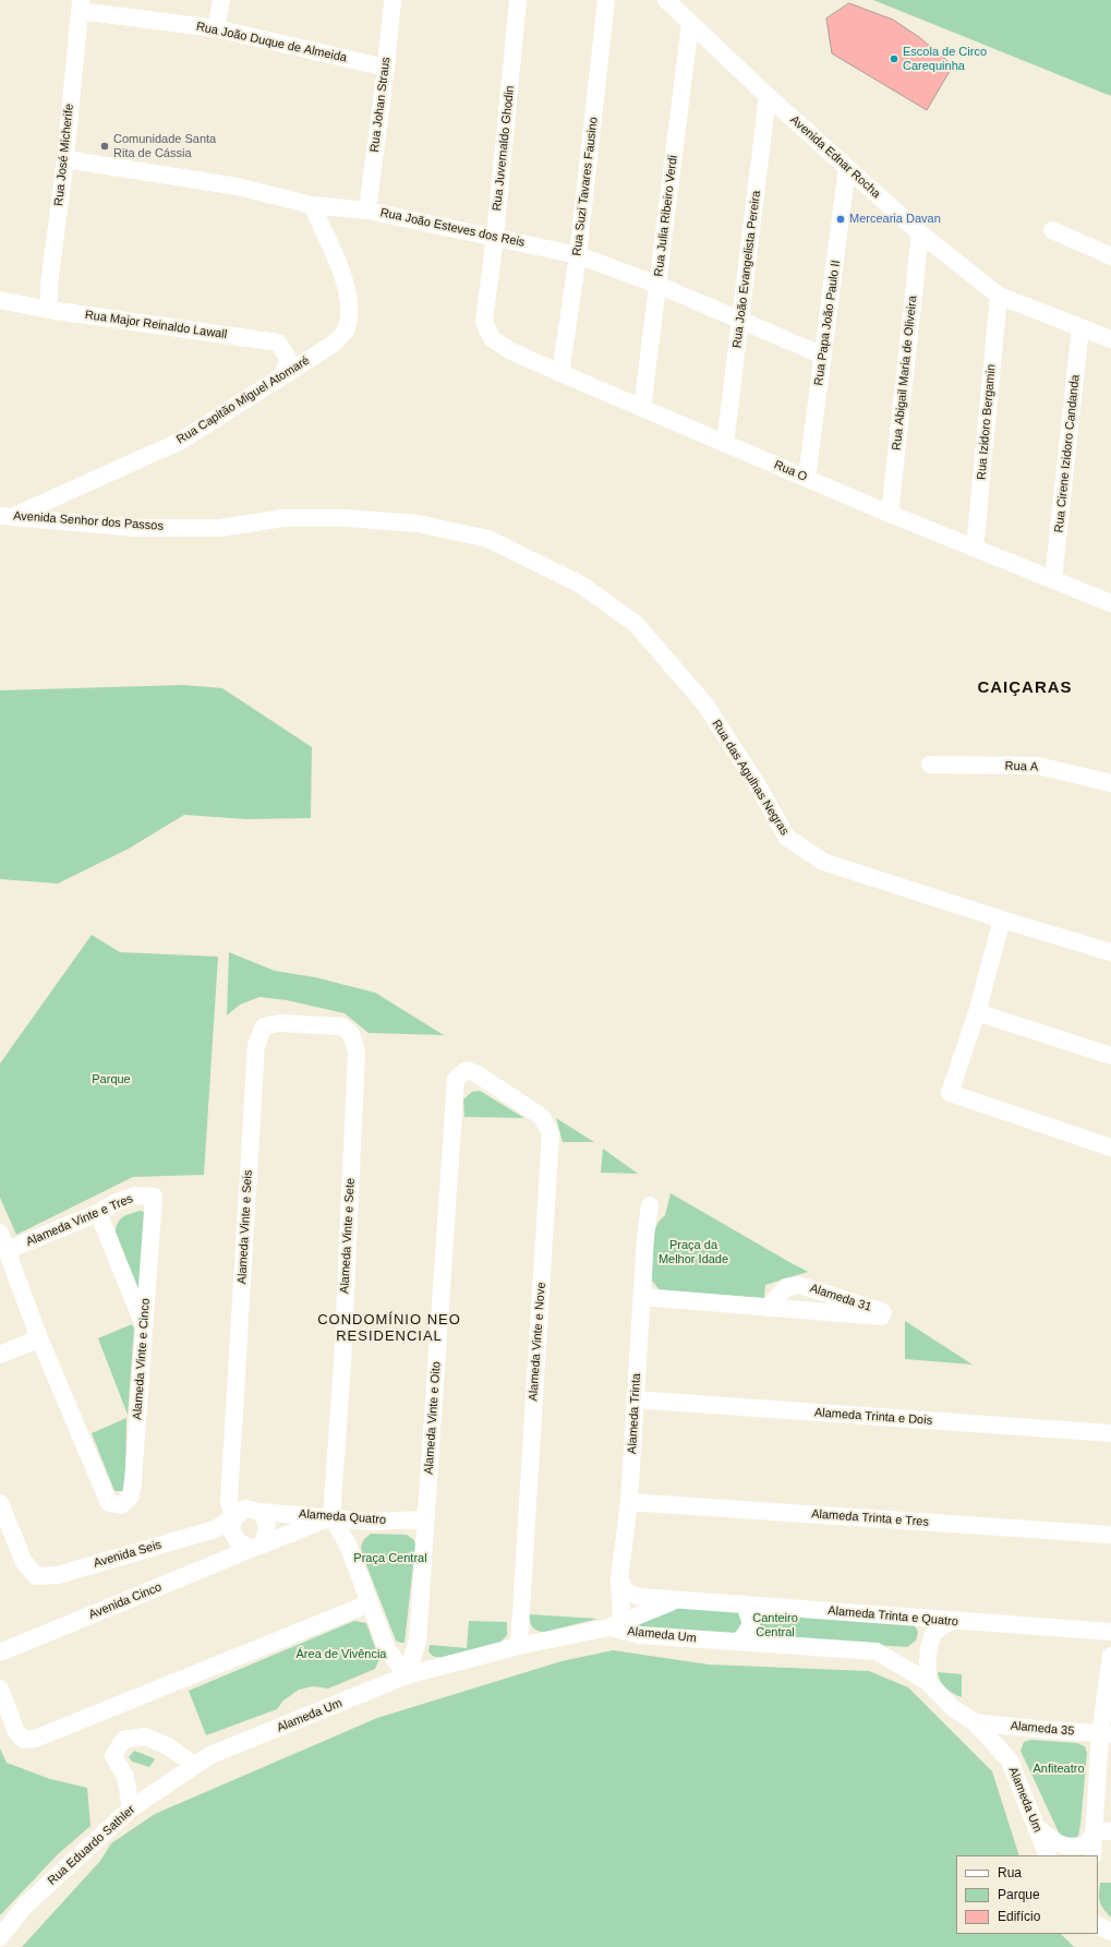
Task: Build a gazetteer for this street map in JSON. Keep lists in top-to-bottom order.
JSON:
{
  "streets": {
    "street": [
      "Rua João Duque de Almeida",
      "Rua Johan Straus",
      "Rua Juvernaldo Ghodin",
      "Rua José Micherife",
      "Avenida Ednar Rocha",
      "Rua Suzi Tavares Fausino",
      "Rua Julia Ribeiro Verdi",
      "Rua João Esteves dos Reis",
      "Rua João Evangelista Pereira",
      "Rua Papa João Paulo II",
      "Rua Major Reinaldo Lawall",
      "Rua Abigail Maria de Oliveira",
      "Rua Capitão Miguel Atomaré",
      "Rua Izidoro Bergamin",
      "Rua Cirene Izidoro Candanda",
      "Rua O",
      "Avenida Senhor dos Passos",
      "Rua A",
      "Rua das Agulhas Negras",
      "Alameda Vinte e Tres",
      "Alameda Vinte e Seis",
      "Alameda Vinte e Sete",
      "Alameda 31",
      "Alameda Vinte e Nove",
      "Alameda Vinte e Cinco",
      "Alameda Trinta",
      "Alameda Trinta e Dois",
      "Alameda Vinte e Oito",
      "Alameda Quatro",
      "Alameda Trinta e Tres",
      "Avenida Seis",
      "Avenida Cinco",
      "Alameda Trinta e Quatro",
      "Alameda Um",
      "Alameda 35",
      "Rua Eduardo Sathler"
    ]
  },
  "crossings": [
    ["Rua João Duque de Almeida", "Rua Johan Straus"],
    ["Rua João Duque de Almeida", "Rua José Micherife"],
    ["Rua Johan Straus", "Rua João Esteves dos Reis"],
    ["Rua Juvernaldo Ghodin", "Rua João Esteves dos Reis"],
    ["Rua Juvernaldo Ghodin", "Rua O"],
    ["Rua José Micherife", "Rua João Esteves dos Reis"],
    ["Rua José Micherife", "Rua Major Reinaldo Lawall"],
    ["Avenida Ednar Rocha", "Rua Julia Ribeiro Verdi"],
    ["Avenida Ednar Rocha", "Rua João Evangelista Pereira"],
    ["Avenida Ednar Rocha", "Rua Papa João Paulo II"],
    ["Avenida Ednar Rocha", "Rua Abigail Maria de Oliveira"],
    ["Avenida Ednar Rocha", "Rua Izidoro Bergamin"],
    ["Avenida Ednar Rocha", "Rua Cirene Izidoro Candanda"],
    ["Rua Suzi Tavares Fausino", "Rua João Esteves dos Reis"],
    ["Rua Suzi Tavares Fausino", "Rua O"],
    ["Rua Julia Ribeiro Verdi", "Rua João Esteves dos Reis"],
    ["Rua Julia Ribeiro Verdi", "Rua O"],
    ["Rua João Esteves dos Reis", "Rua João Evangelista Pereira"],
    ["Rua João Esteves dos Reis", "Rua Papa João Paulo II"],
    ["Rua João Esteves dos Reis", "Rua Capitão Miguel Atomaré"],
    ["Rua João Evangelista Pereira", "Rua O"],
    ["Rua Papa João Paulo II", "Rua O"],
    ["Rua Major Reinaldo Lawall", "Rua Capitão Miguel Atomaré"],
    ["Rua Abigail Maria de Oliveira", "Rua O"],
    ["Rua Capitão Miguel Atomaré", "Avenida Senhor dos Passos"],
    ["Rua Izidoro Bergamin", "Rua O"],
    ["Rua Cirene Izidoro Candanda", "Rua O"],
    ["Avenida Senhor dos Passos", "Rua das Agulhas Negras"],
    ["Alameda Vinte e Tres", "Alameda Vinte e Cinco"],
    ["Alameda Vinte e Seis", "Alameda Vinte e Sete"],
    ["Alameda Vinte e Seis", "Alameda Quatro"],
    ["Alameda Vinte e Seis", "Avenida Seis"],
    ["Alameda Vinte e Seis", "Avenida Cinco"],
    ["Alameda Vinte e Sete", "Alameda Quatro"],
    ["Alameda Vinte e Sete", "Avenida Cinco"],
    ["Alameda Vinte e Nove", "Alameda Vinte e Oito"],
    ["Alameda Vinte e Nove", "Alameda Um"],
    ["Alameda Trinta", "Alameda Trinta e Dois"],
    ["Alameda Trinta", "Alameda Trinta e Tres"],
    ["Alameda Trinta", "Alameda Trinta e Quatro"],
    ["Alameda Trinta", "Alameda Um"],
    ["Alameda Vinte e Oito", "Alameda Quatro"],
    ["Alameda Vinte e Oito", "Alameda Um"],
    ["Alameda Quatro", "Avenida Seis"],
    ["Alameda Quatro", "Avenida Cinco"],
    ["Avenida Seis", "Avenida Cinco"],
    ["Alameda Trinta e Quatro", "Alameda Um"],
    ["Alameda Um", "Alameda 35"],
    ["Alameda Um", "Rua Eduardo Sathler"]
  ],
  "districts": ["CAIÇARAS", "CONDOMÍNIO NEO RESIDENCIAL"],
  "parks": [
    "Parque",
    "Praça da Melhor Idade",
    "Praça Central",
    "Canteiro Central",
    "Área de Vivência",
    "Anfiteatro"
  ],
  "places": ["Escola de Circo Carequinha", "Comunidade Santa Rita de Cássia", "Mercearia Davan"],
  "legend": ["Rua", "Parque", "Edifício"]
}
